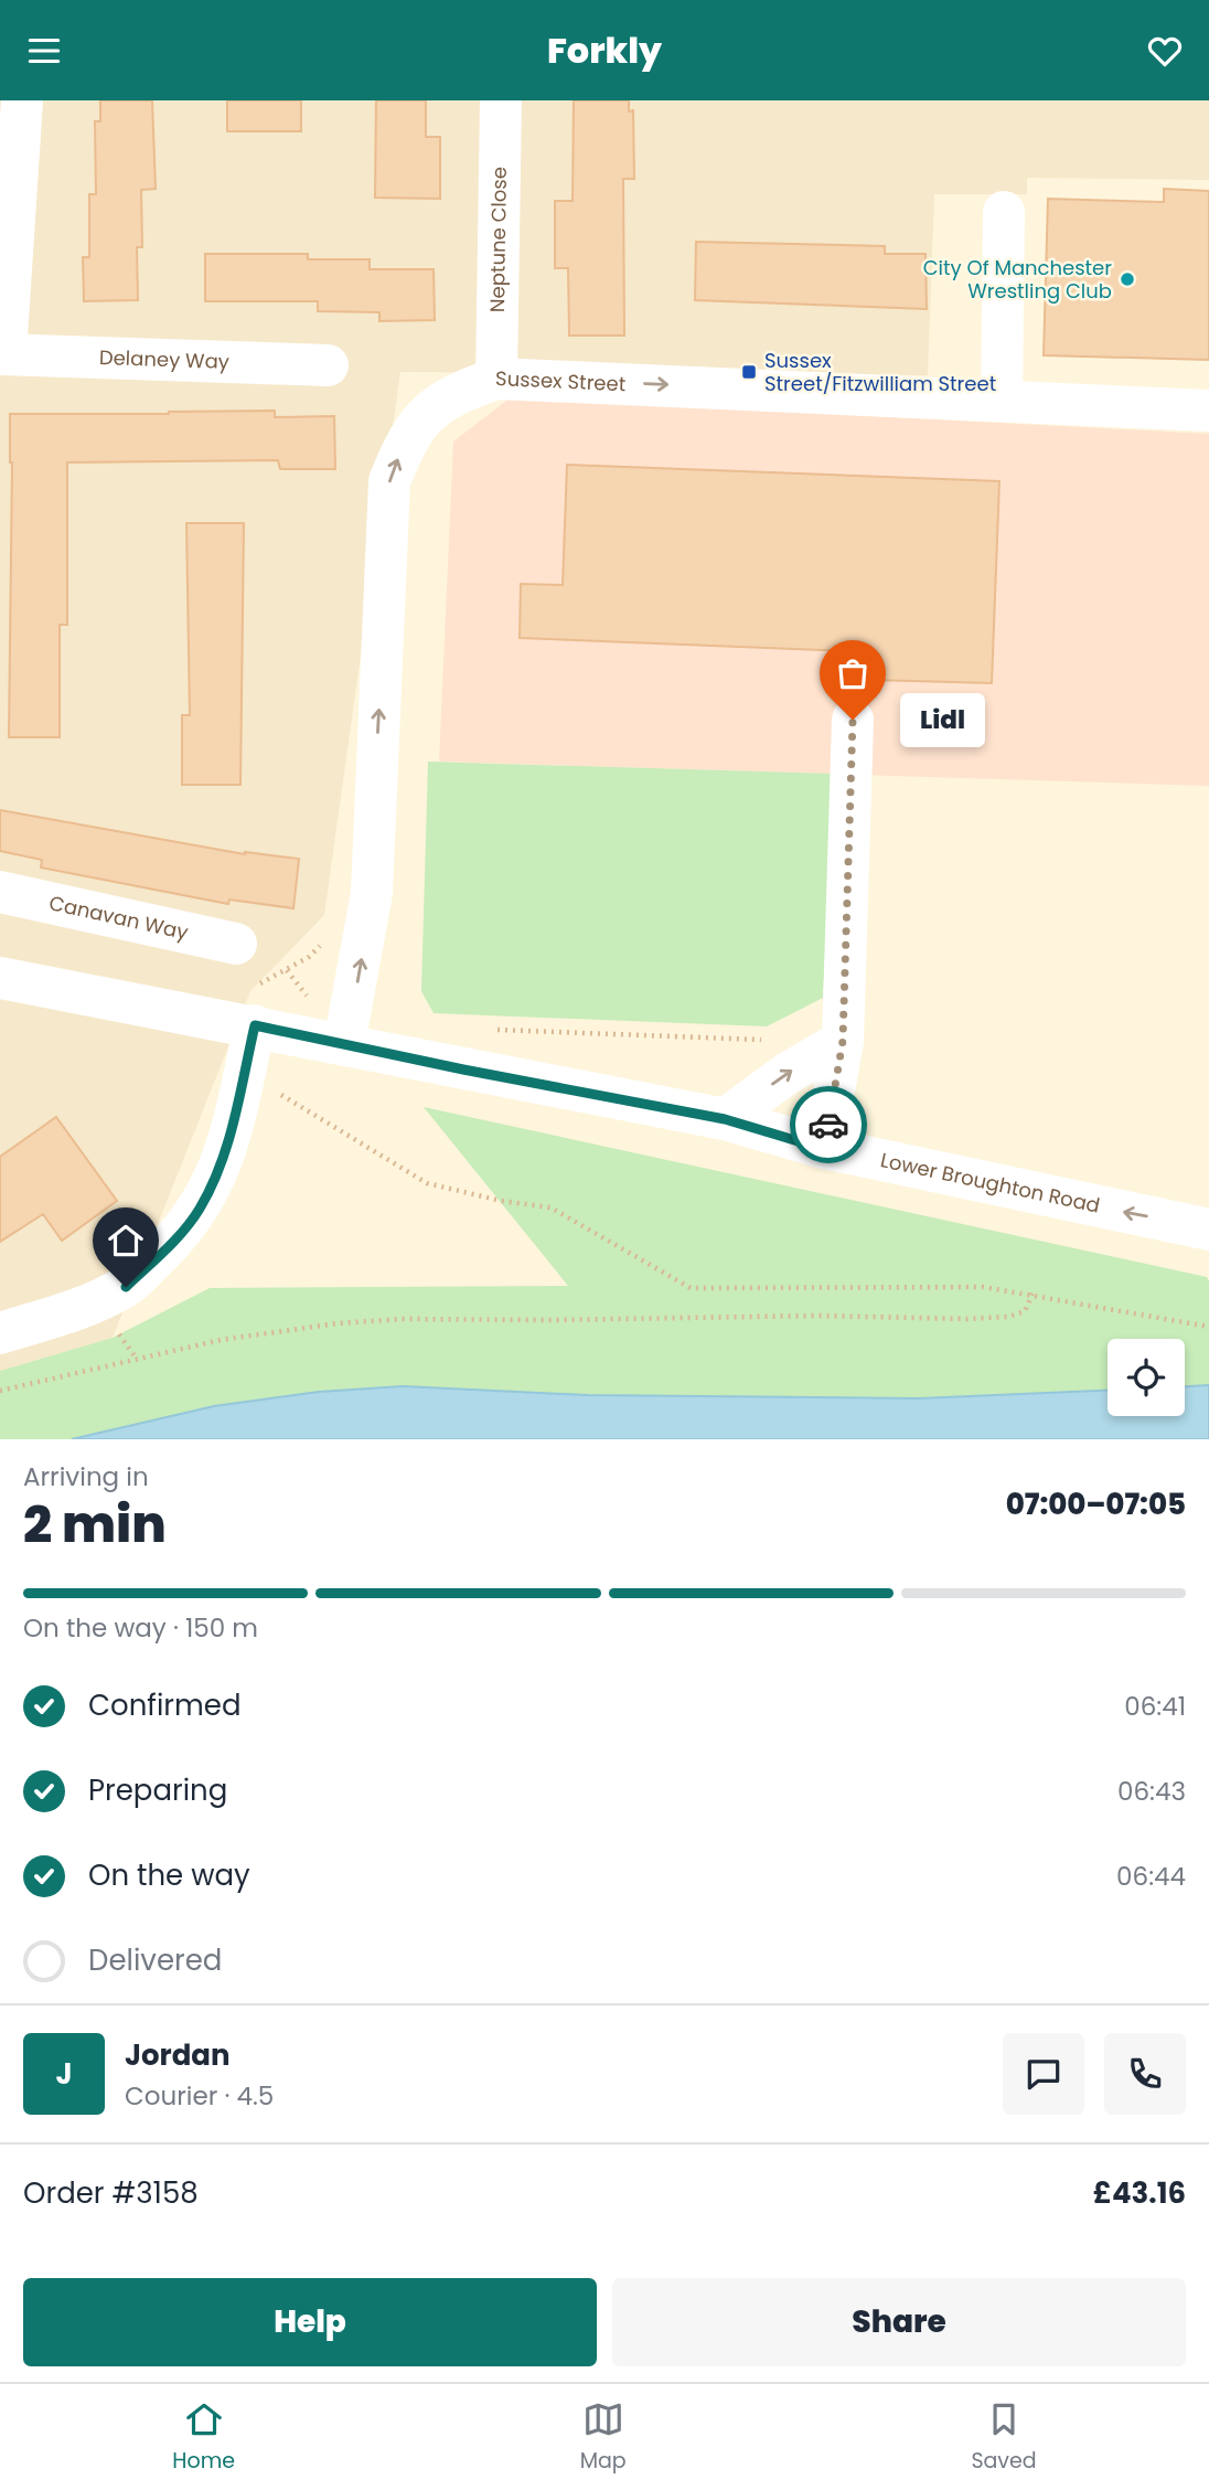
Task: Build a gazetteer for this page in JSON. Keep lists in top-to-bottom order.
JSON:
{
  "streets": {
    "street": [
      "Neptune Close",
      "Delaney Way",
      "Sussex Street",
      "Canavan Way",
      "Lower Broughton Road"
    ]
  },
  "crossings": [
    ["Neptune Close", "Sussex Street"],
    ["Sussex Street", "Lower Broughton Road"]
  ],
  "places": {
    "other": ["City Of Manchester Wrestling Club", "Lidl"],
    "transit": ["Sussex Street/Fitzwilliam Street"]
  },
  "page": {
    "header": "Forkly",
    "bubble": "Lidl",
    "heading": ["2 min", "Arriving in", "07:00–07:05"],
    "panel": [
      "Jordan",
      "Courier · 4.5",
      "Order #3158",
      "£43.16"
    ],
    "bar": "On the way · 150 m",
    "list": [
      ["Confirmed", "06:41"],
      ["Preparing", "06:43"],
      ["On the way", "06:44"],
      "Delivered"
    ],
    "round": "J",
    "buttons": ["Help", "Share"],
    "tabs": ["Home", "Map", "Saved"]
  }
}
